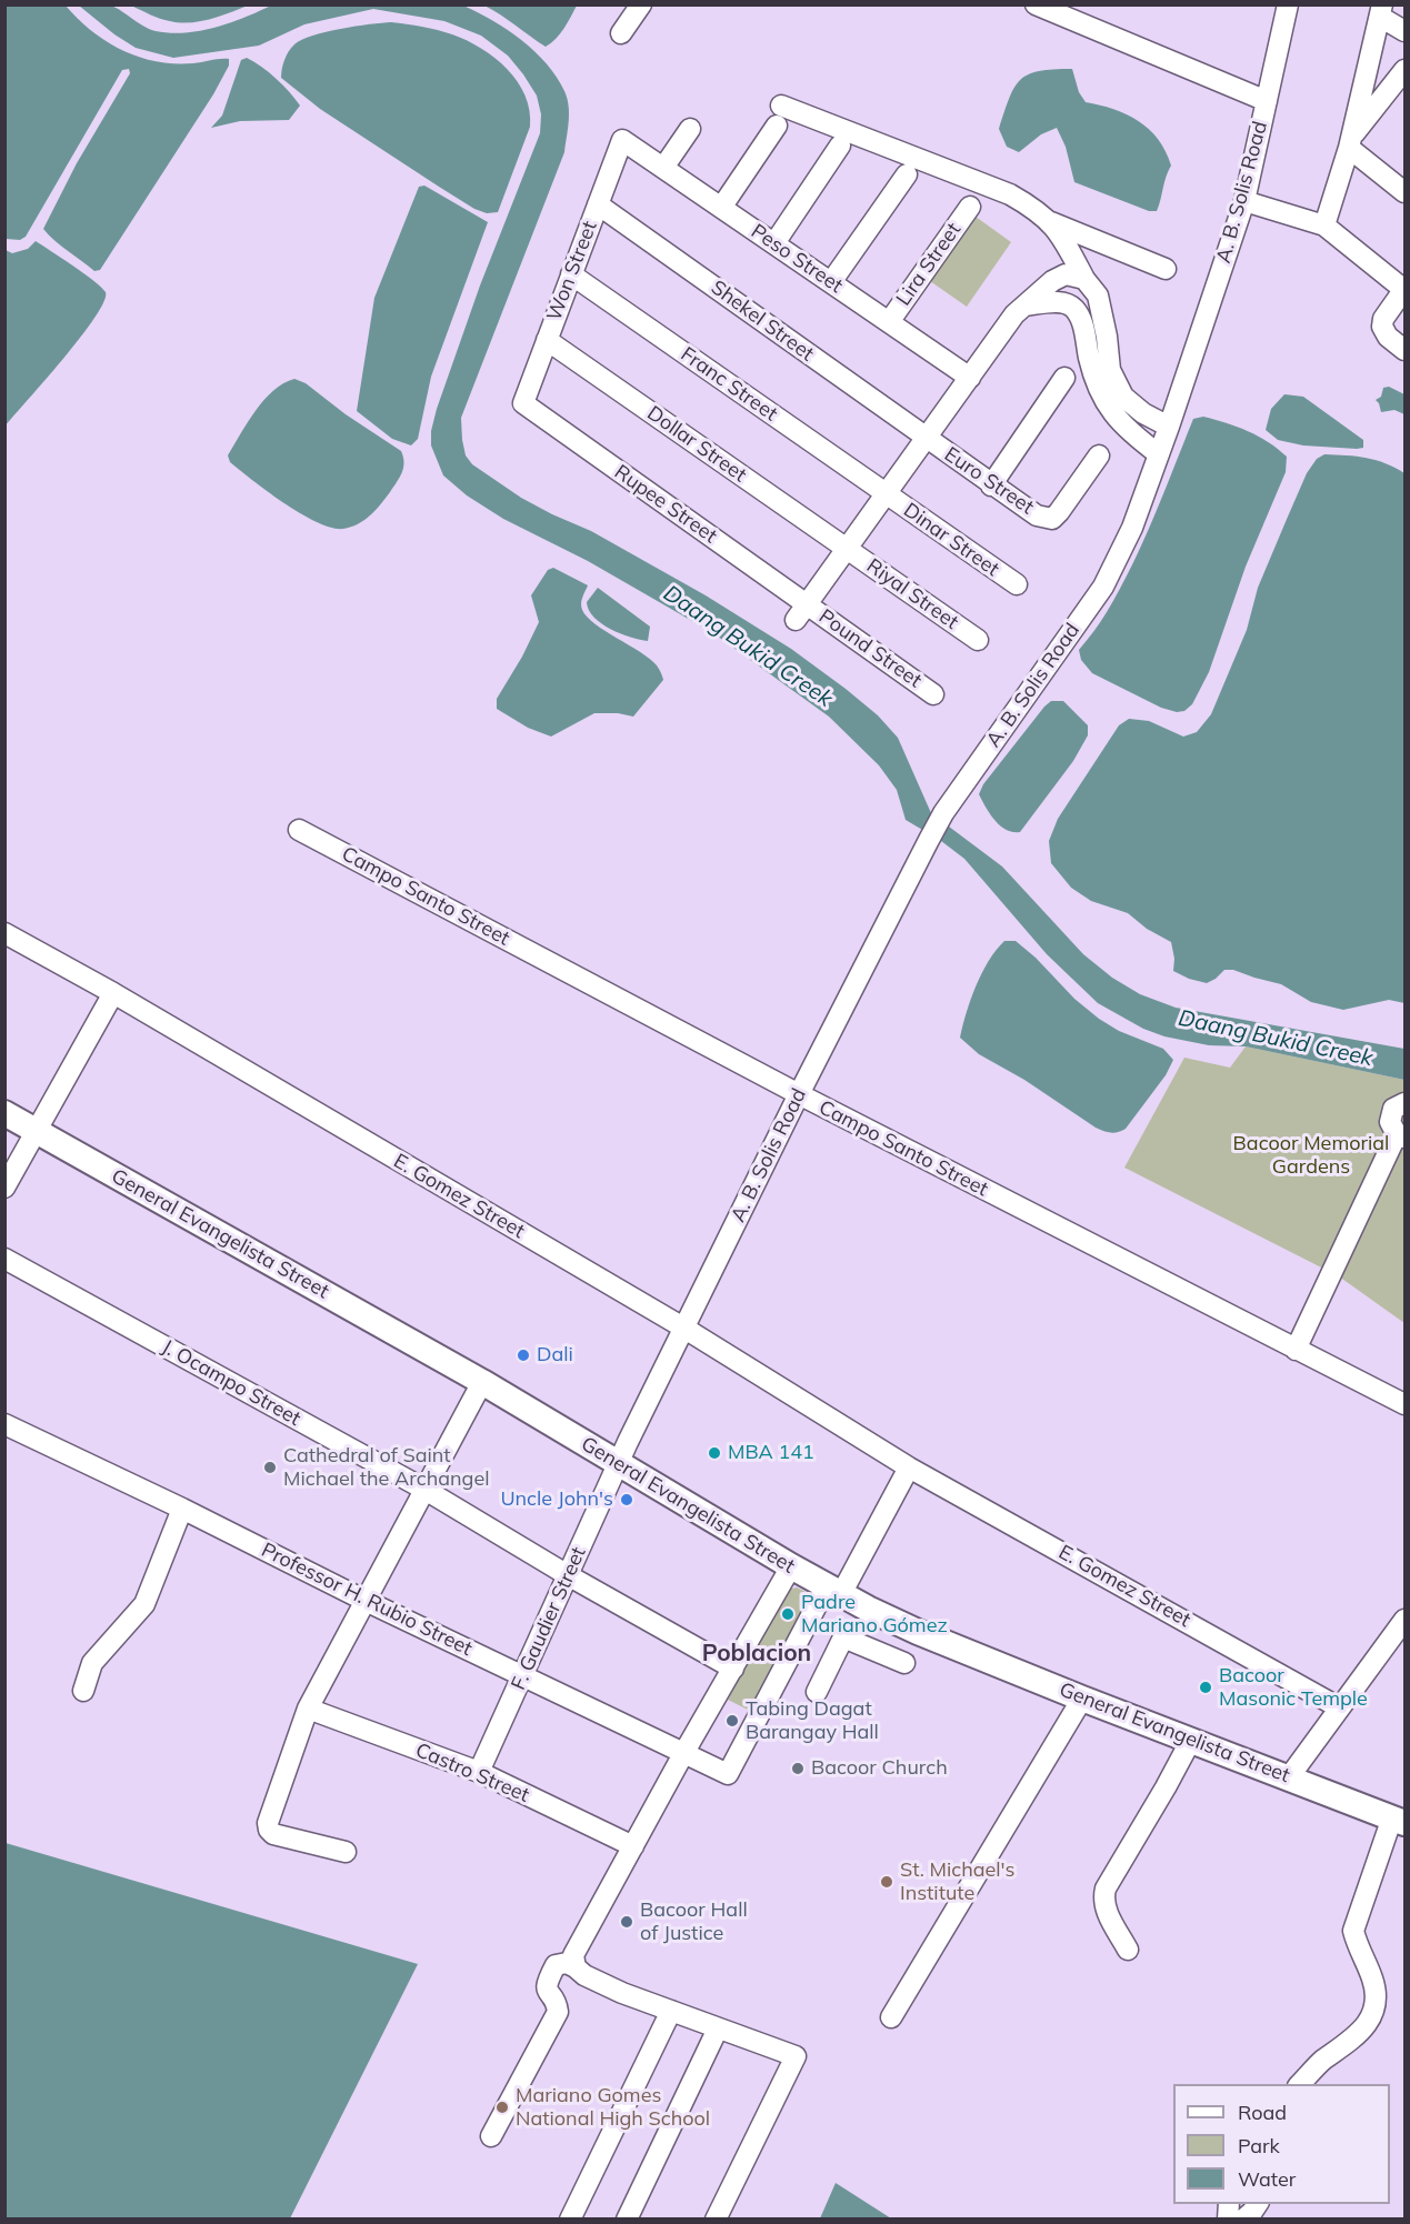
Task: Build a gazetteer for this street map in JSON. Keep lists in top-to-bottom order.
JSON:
{
  "streets": {
    "main road": ["General Evangelista Street"],
    "street": [
      "A. B. Solis Road",
      "Peso Street",
      "Lira Street",
      "Won Street",
      "Shekel Street",
      "Franc Street",
      "Dollar Street",
      "Euro Street",
      "Rupee Street",
      "Dinar Street",
      "Riyal Street",
      "Pound Street",
      "Campo Santo Street",
      "E. Gomez Street",
      "J. Ocampo Street",
      "Professor H. Rubio Street",
      "F. Gaudier Street",
      "Castro Street"
    ]
  },
  "crossings": [
    ["A. B. Solis Road", "Campo Santo Street"],
    ["A. B. Solis Road", "E. Gomez Street"],
    ["A. B. Solis Road", "General Evangelista Street"],
    ["A. B. Solis Road", "F. Gaudier Street"],
    ["Peso Street", "Lira Street"],
    ["Peso Street", "Won Street"],
    ["Won Street", "Shekel Street"],
    ["Won Street", "Franc Street"],
    ["Won Street", "Dollar Street"],
    ["Won Street", "Rupee Street"],
    ["Shekel Street", "Euro Street"],
    ["Franc Street", "Dinar Street"],
    ["Dollar Street", "Riyal Street"],
    ["Rupee Street", "Pound Street"],
    ["General Evangelista Street", "Professor H. Rubio Street"],
    ["General Evangelista Street", "F. Gaudier Street"],
    ["J. Ocampo Street", "F. Gaudier Street"],
    ["Professor H. Rubio Street", "F. Gaudier Street"],
    ["F. Gaudier Street", "Castro Street"]
  ],
  "districts": ["Poblacion"],
  "water": ["Daang Bukid Creek"],
  "parks": ["Bacoor Memorial Gardens"],
  "places": [
    "Dali",
    "MBA 141",
    "Cathedral of Saint Michael the Archangel",
    "Uncle John's",
    "Padre Mariano Gómez",
    "Bacoor Masonic Temple",
    "Tabing Dagat Barangay Hall",
    "Bacoor Church",
    "St. Michael's Institute",
    "Bacoor Hall of Justice",
    "Mariano Gomes National High School"
  ],
  "legend": ["Road", "Park", "Water"]
}
